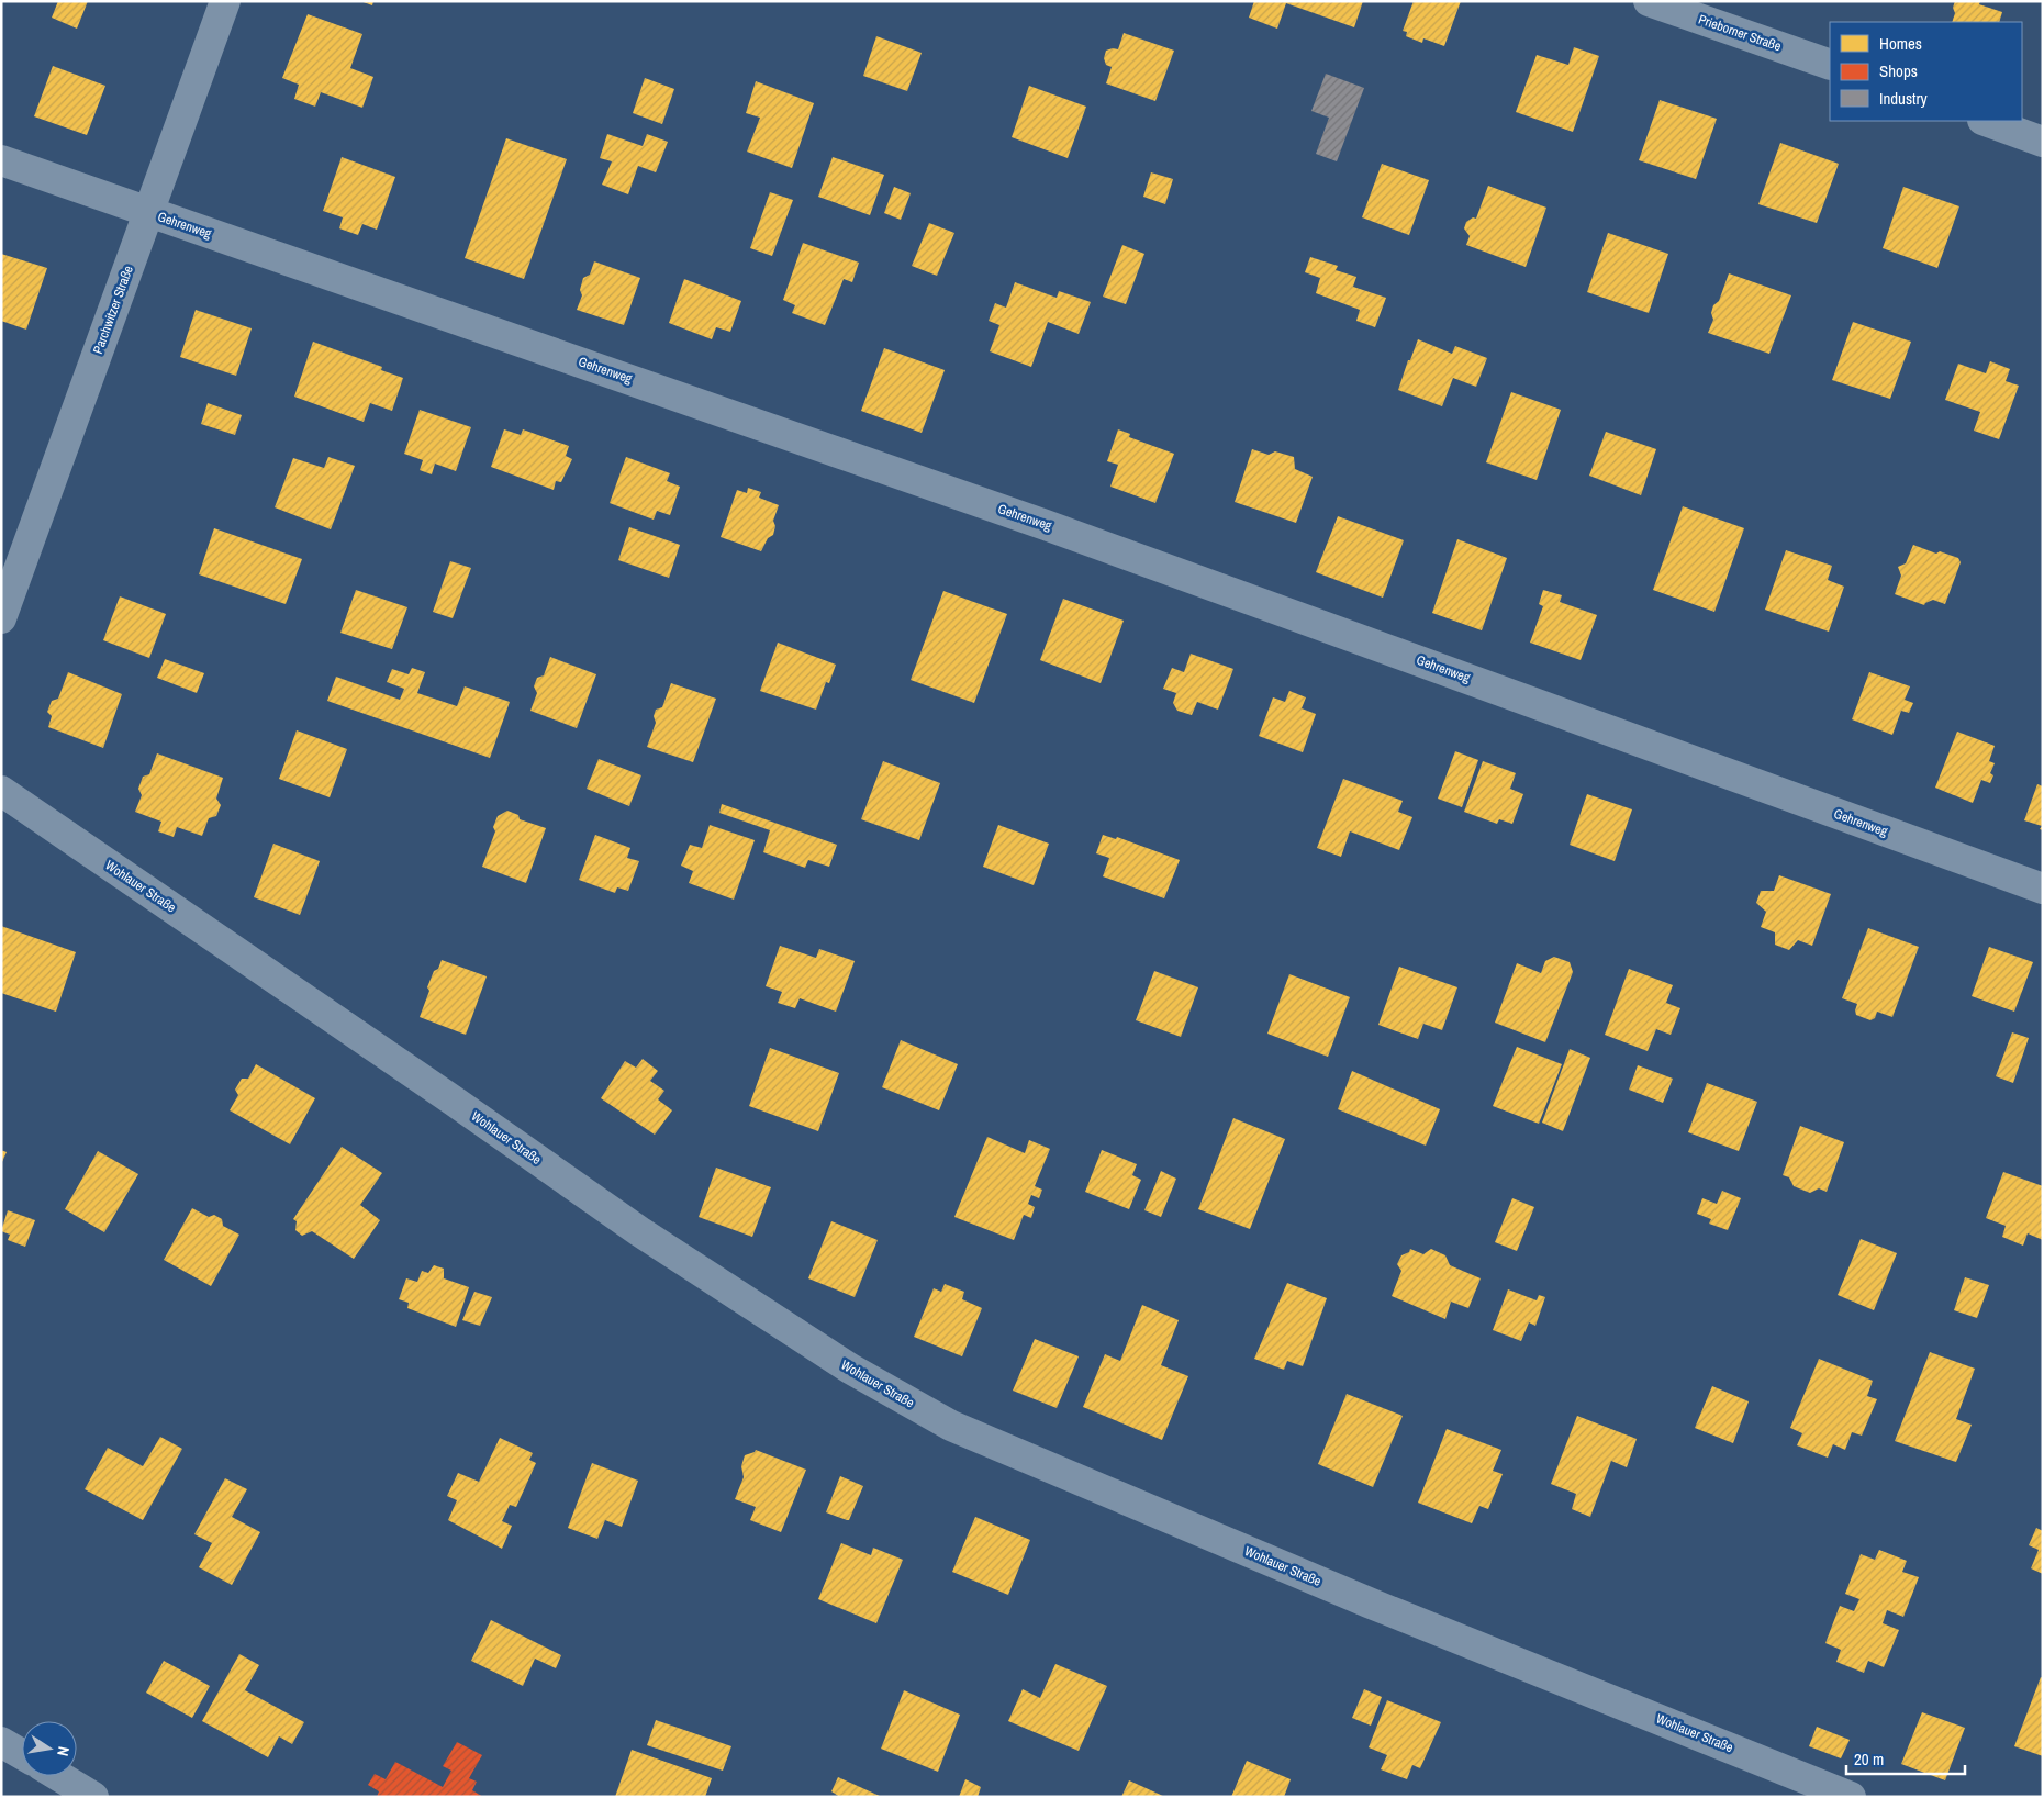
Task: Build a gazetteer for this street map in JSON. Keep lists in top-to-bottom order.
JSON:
{
  "streets": {
    "street": [
      "Prieborner Straße",
      "Gehrenweg",
      "Parchwitzer Straße",
      "Wohlauer Straße"
    ]
  },
  "crossings": [
    ["Gehrenweg", "Parchwitzer Straße"]
  ],
  "legend": ["Homes", "Shops", "Industry"],
  "scale_bar": "20 m",
  "north": "right"
}
